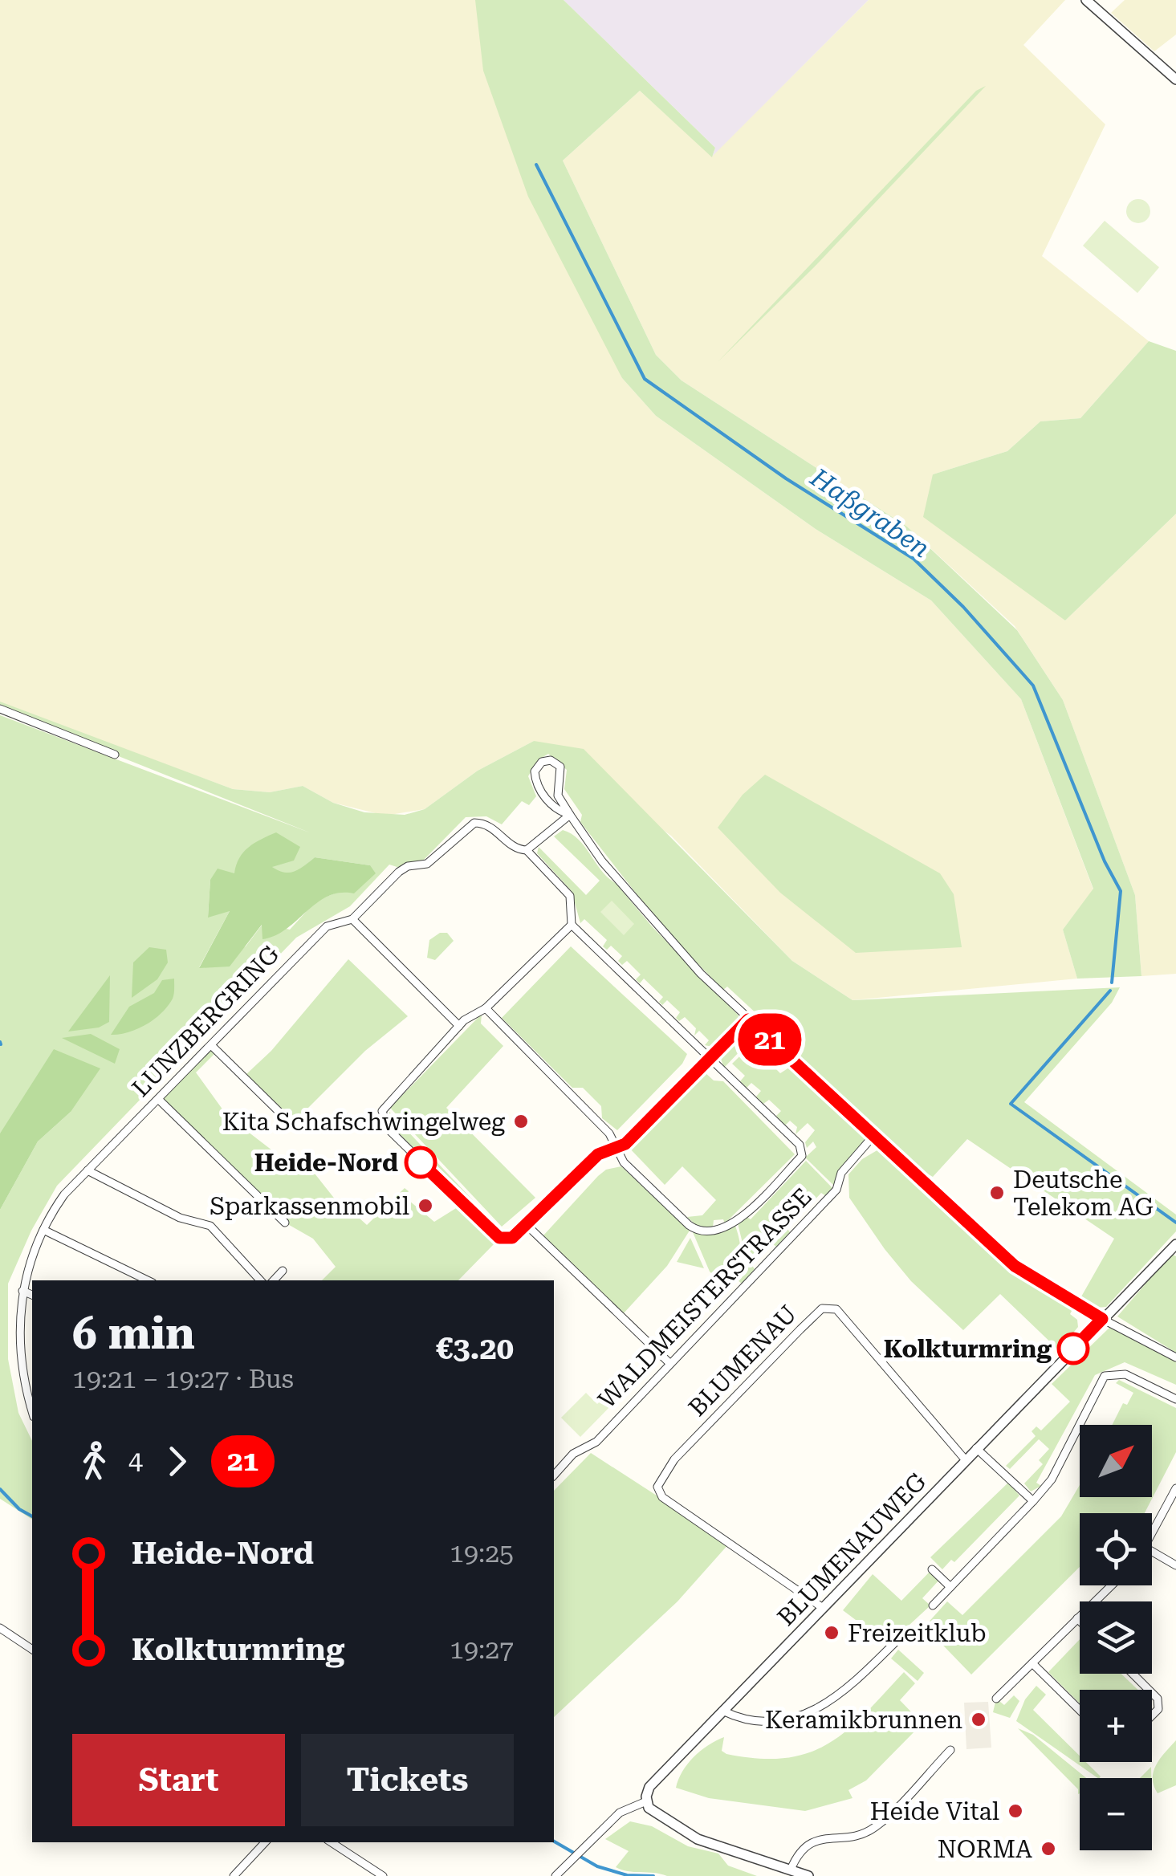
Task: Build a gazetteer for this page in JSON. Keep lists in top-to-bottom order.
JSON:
{
  "streets": {
    "street": [
      "LUNZBERGRING",
      "WALDMEISTERSTRASSE",
      "BLUMENAU",
      "BLUMENAUWEG"
    ]
  },
  "crossings": [
    ["BLUMENAU", "BLUMENAUWEG"]
  ],
  "water": ["Haßgraben"],
  "places": [
    "Kita Schafschwingelweg",
    "Heide-Nord",
    "Deutsche Telekom AG",
    "Sparkassenmobil",
    "Kolkturmring",
    "Freizeitklub",
    "Keramikbrunnen",
    "Heide Vital",
    "NORMA"
  ],
  "lines": ["bus line 21"],
  "north": "top right",
  "page": {
    "on_map": "21",
    "heading": ["6 min", "19:21 – 19:27 · Bus", "€3.20"],
    "legs": ["4", "21"],
    "map_buttons": ["+", "−"],
    "list": [
      {
        "name": "Heide-Nord",
        "value": "19:25"
      },
      {
        "name": "Kolkturmring",
        "value": "19:27"
      }
    ],
    "buttons": ["Start", "Tickets"]
  }
}
